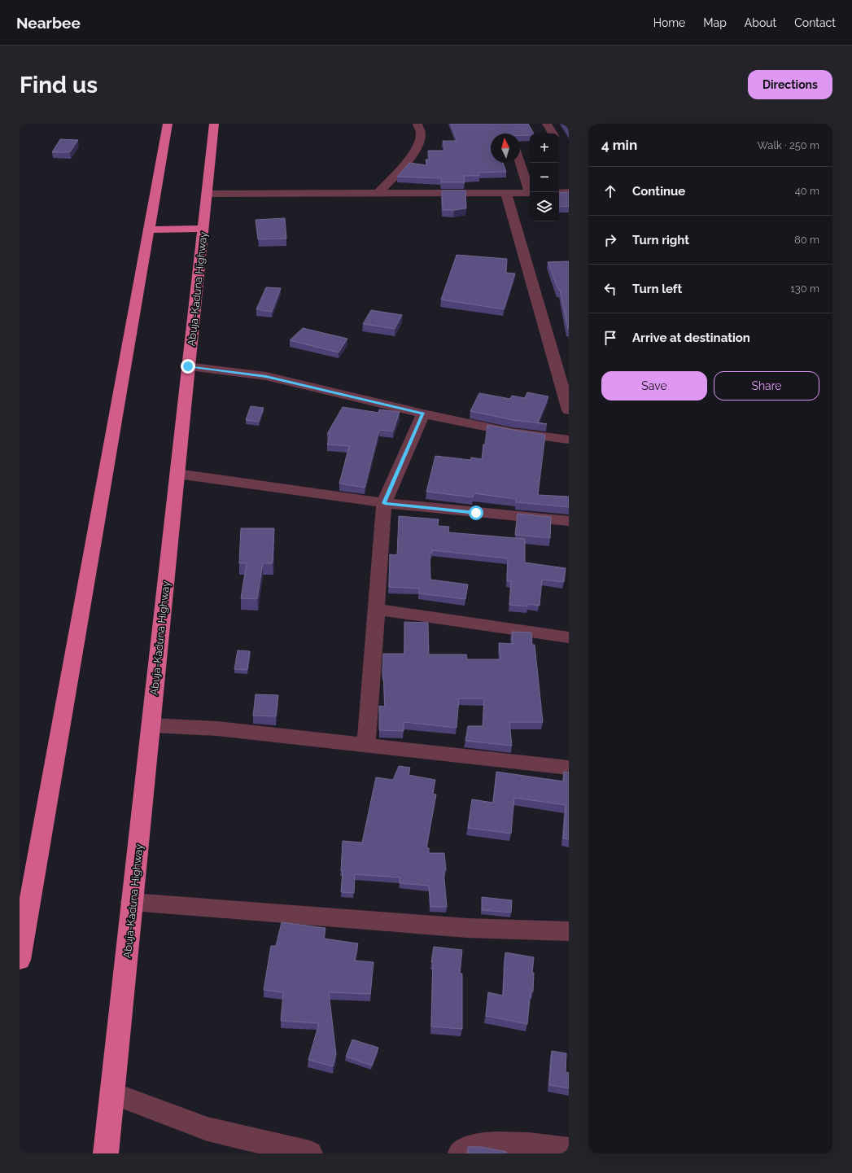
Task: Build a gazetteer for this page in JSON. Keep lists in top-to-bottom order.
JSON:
{
  "streets": {
    "highway": ["Abuja-Kaduna Highway"]
  },
  "north": "top",
  "page": {
    "header": "Nearbee",
    "nav": [
      "Home",
      "Map",
      "About",
      "Contact"
    ],
    "buttons": [
      "Directions",
      ["Save", "Share"]
    ],
    "title": "Find us",
    "heading": ["4 min", "Walk · 250 m"],
    "map_buttons": ["+", "−"],
    "list": [
      ["Continue", "40 m"],
      ["Turn right", "80 m"],
      ["Turn left", "130 m"],
      "Arrive at destination"
    ]
  }
}
